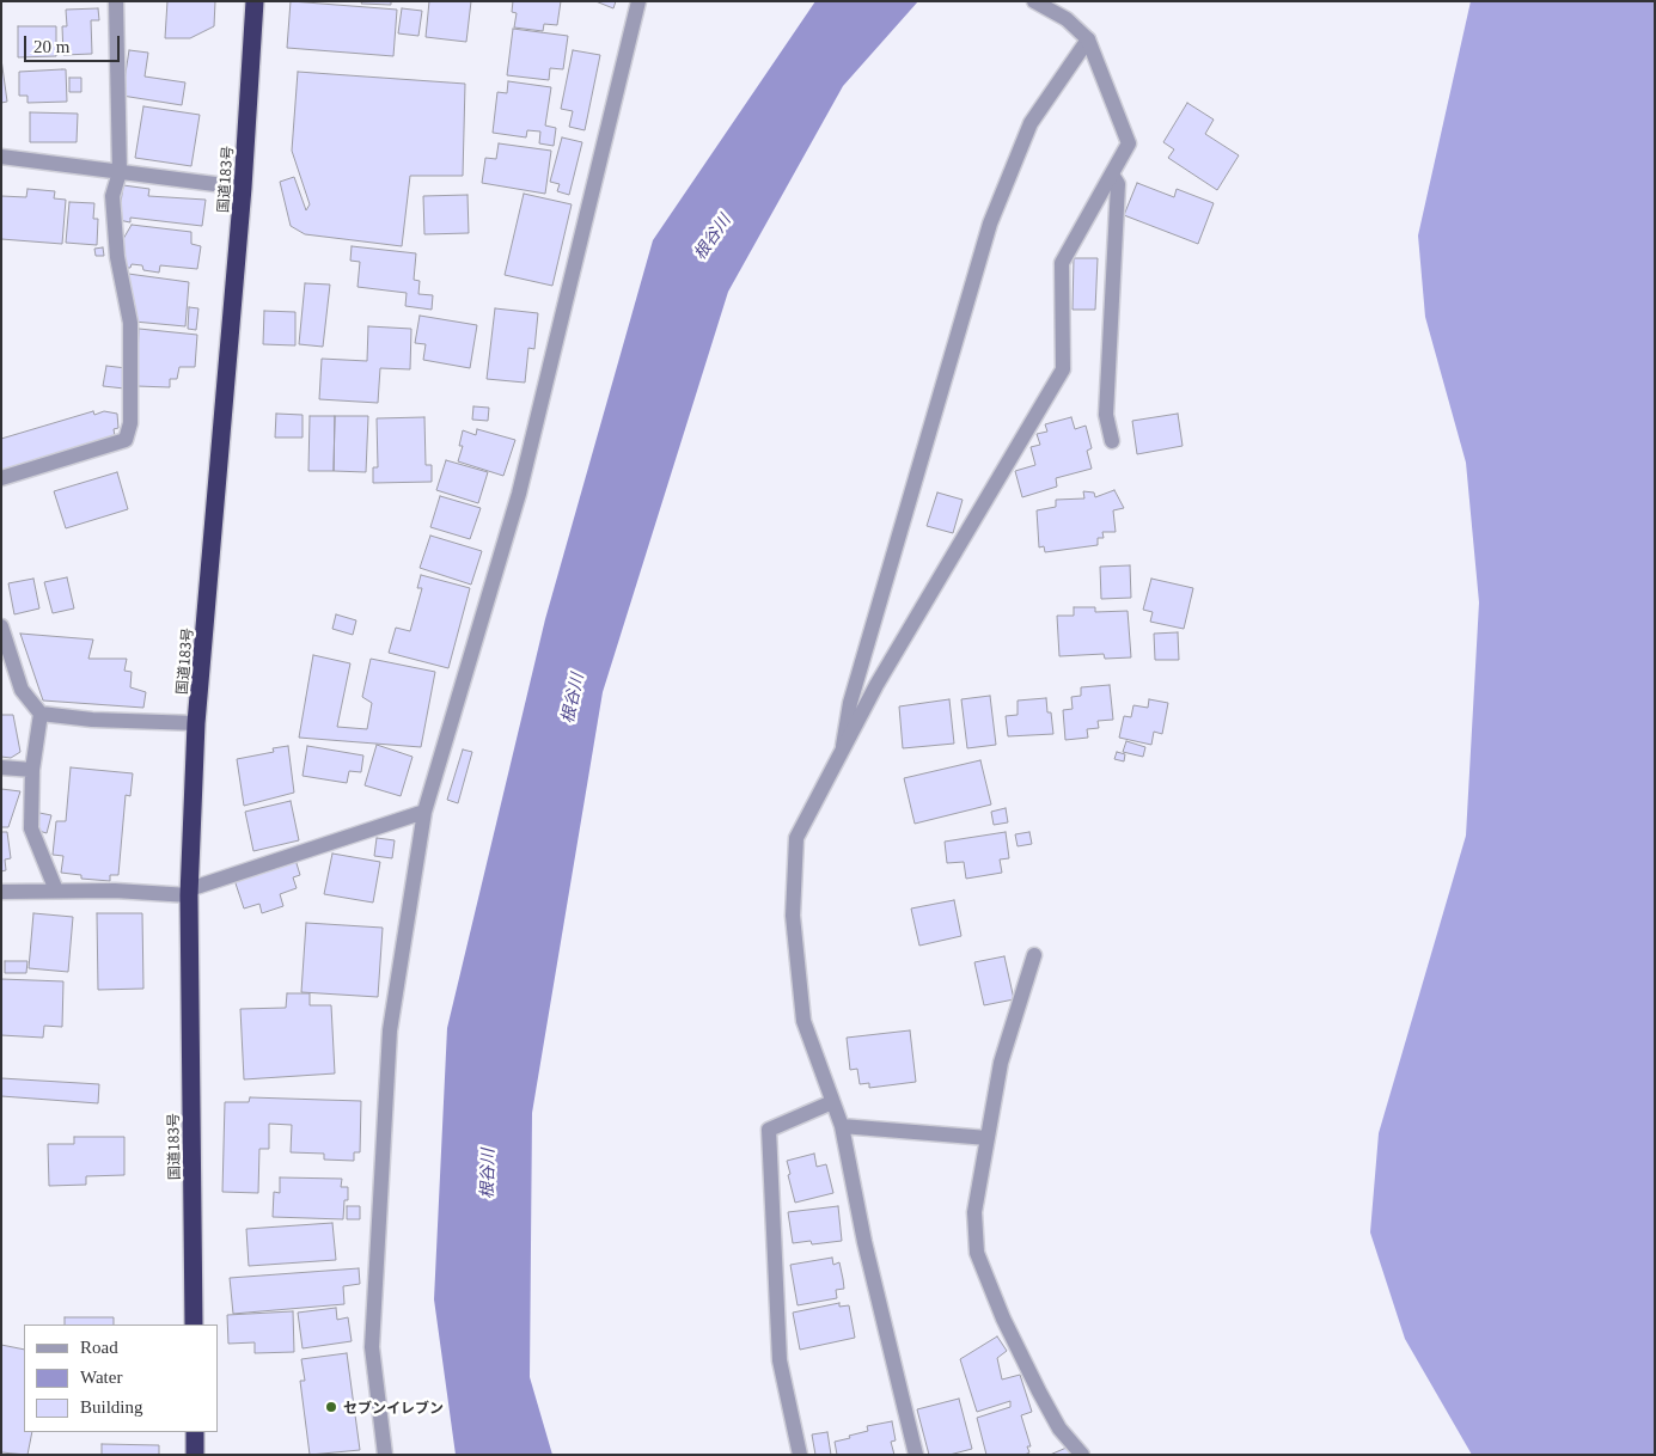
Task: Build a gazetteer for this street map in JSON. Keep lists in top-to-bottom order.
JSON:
{
  "streets": {
    "highway": ["国道183号"]
  },
  "water": ["根谷川"],
  "places": ["セブンイレブン"],
  "legend": ["Road", "Water", "Building"],
  "scale_bar": "20 m"
}
